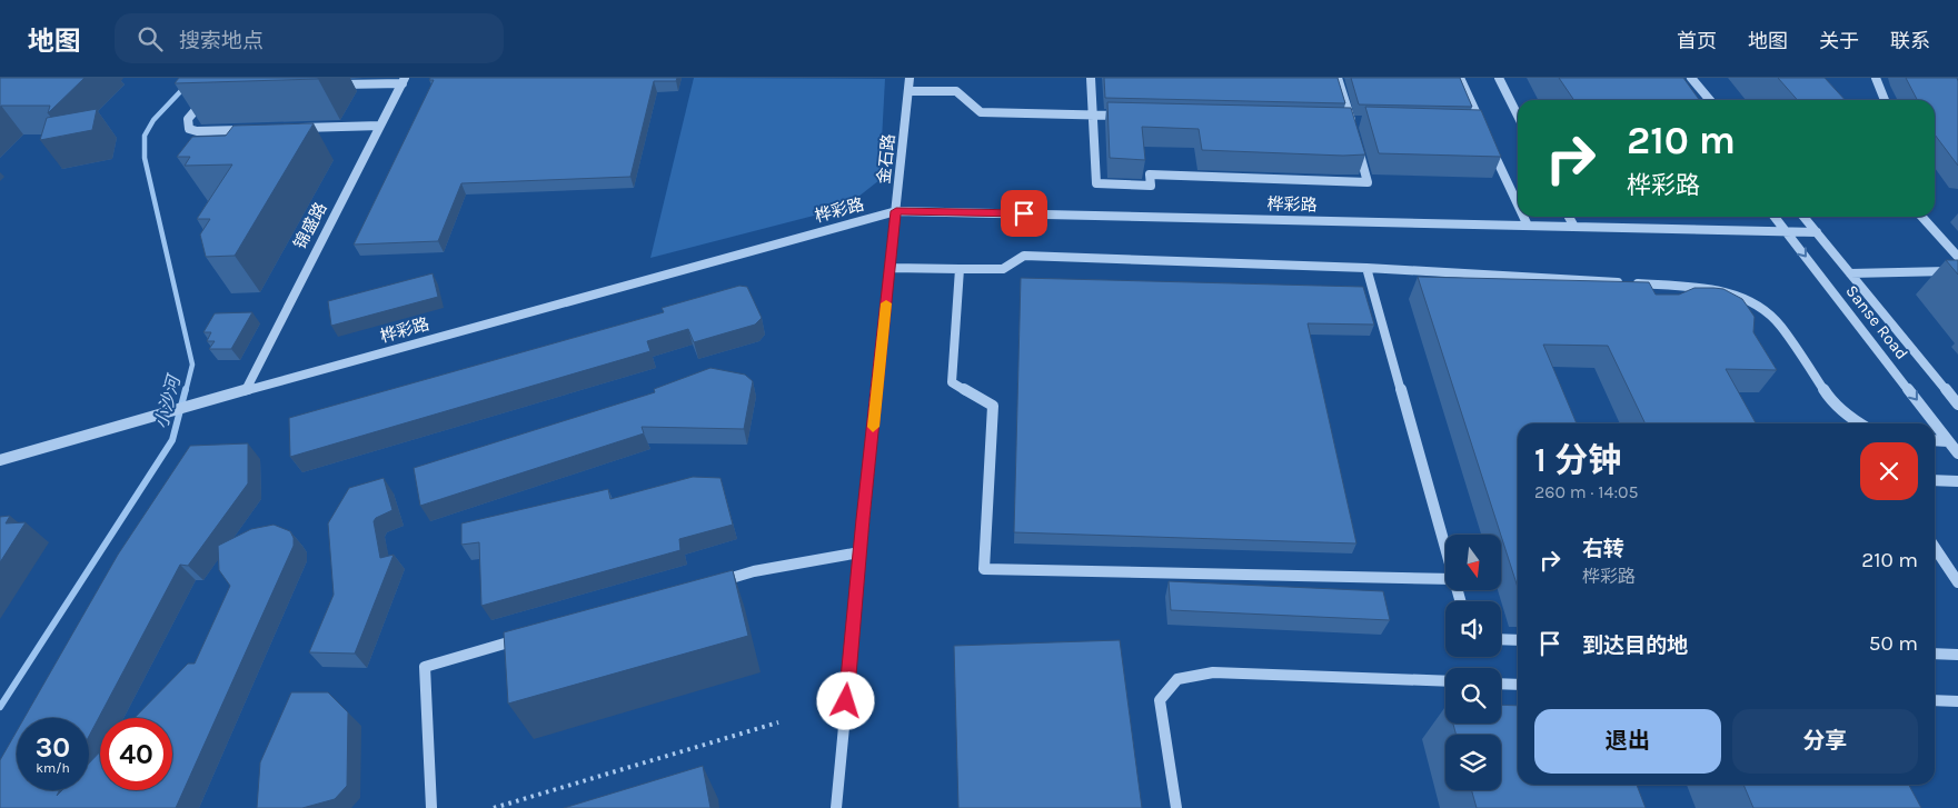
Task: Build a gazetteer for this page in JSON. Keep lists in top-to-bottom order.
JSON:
{
  "streets": {
    "street": [
      "金石路",
      "桦彩路",
      "锦盛路",
      "Sanse Road"
    ]
  },
  "crossings": [
    ["金石路", "桦彩路"],
    ["桦彩路", "锦盛路"],
    ["桦彩路", "Sanse Road"]
  ],
  "water": ["小沙河"],
  "north": "bottom",
  "page": {
    "header": "地图",
    "search": "搜索地点",
    "nav": [
      "首页",
      "地图",
      "关于",
      "联系"
    ],
    "turn": ["210 m", "桦彩路"],
    "heading": ["1 分钟", "260 m · 14:05"],
    "list": [
      {
        "name": "右转",
        "note": "桦彩路",
        "value": "210 m"
      },
      {
        "name": "到达目的地",
        "value": "50 m"
      }
    ],
    "buttons": ["退出", "分享"],
    "speed": "30 km/h",
    "limit": "40"
  }
}
